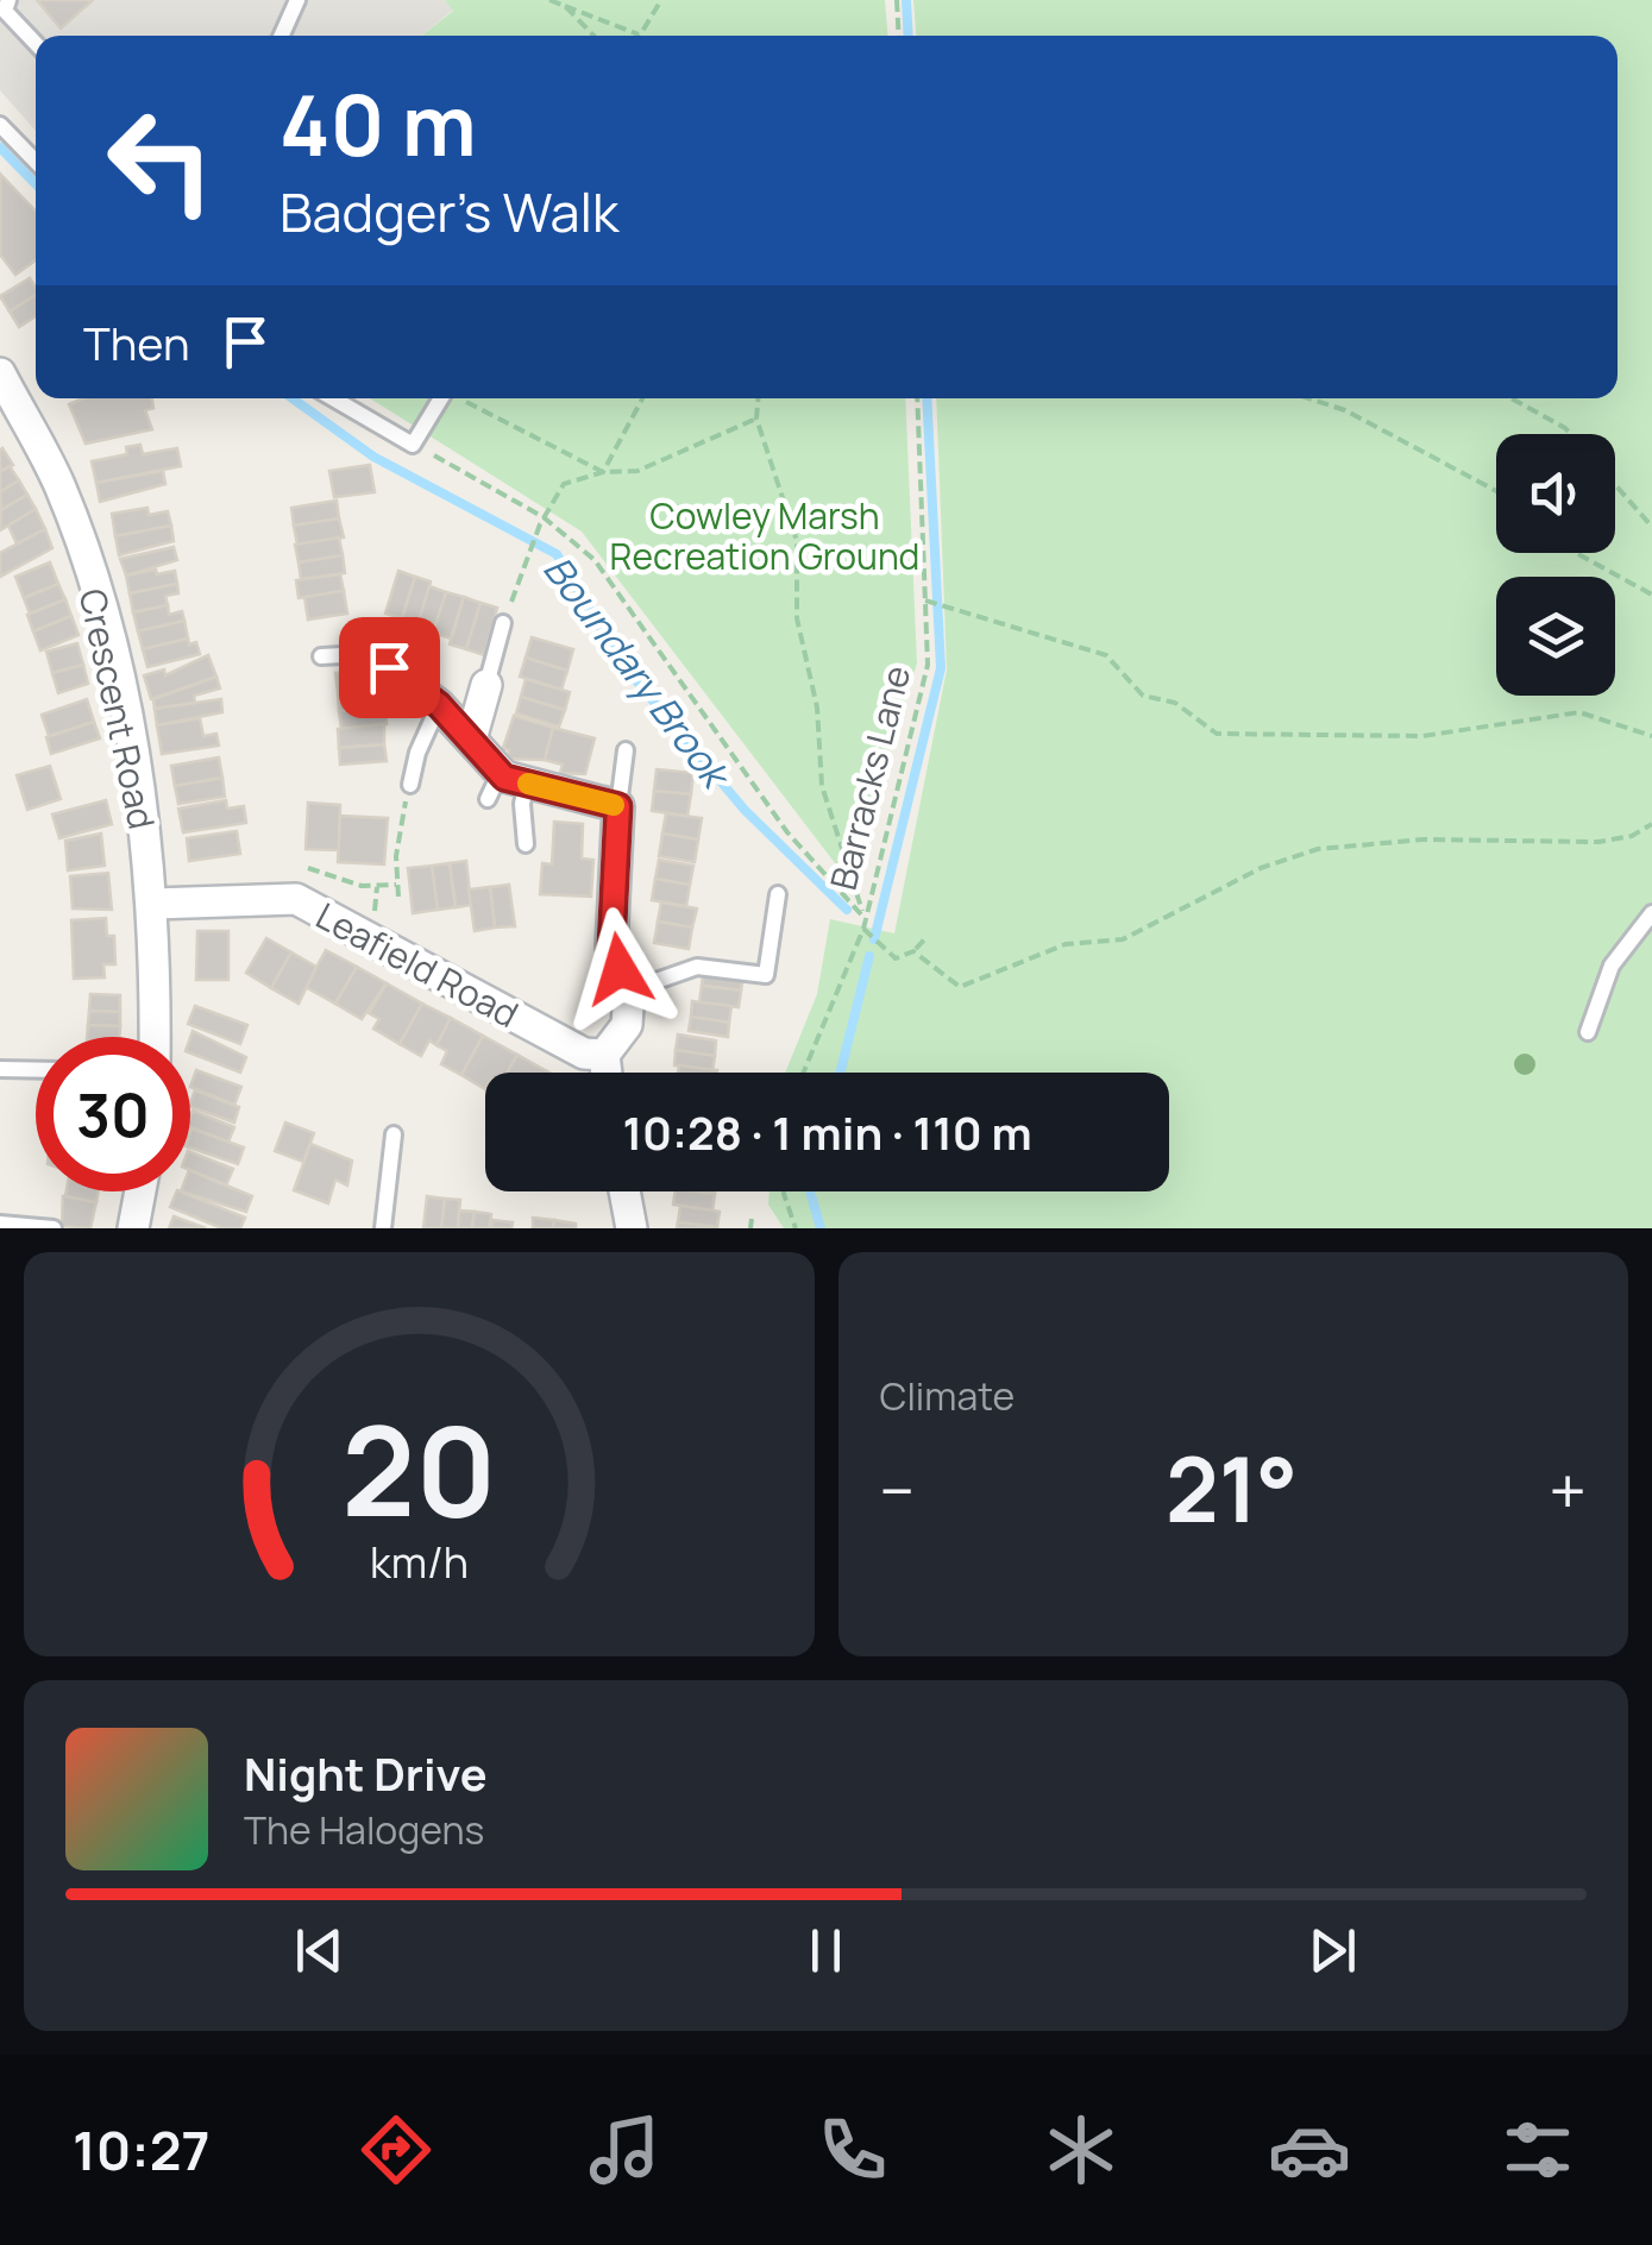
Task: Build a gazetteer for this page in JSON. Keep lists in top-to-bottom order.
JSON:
{
  "streets": {
    "street": ["Crescent Road", "Leafield Road"],
    "path": ["Barracks Lane"]
  },
  "crossings": [
    ["Crescent Road", "Leafield Road"]
  ],
  "water": ["Boundary Brook"],
  "parks": ["Cowley Marsh Recreation Ground"],
  "page": {
    "turn": ["40 m", "Badger's Walk"],
    "then": "Then",
    "limit": "30",
    "trip": "10:28 · 1 min · 110 m",
    "tile": "Climate",
    "heat": ["−", "21°", "+"],
    "song": ["Night Drive", "The Halogens"],
    "tabs": "10:27",
    "gauge": ["20", "km/h"]
  }
}
